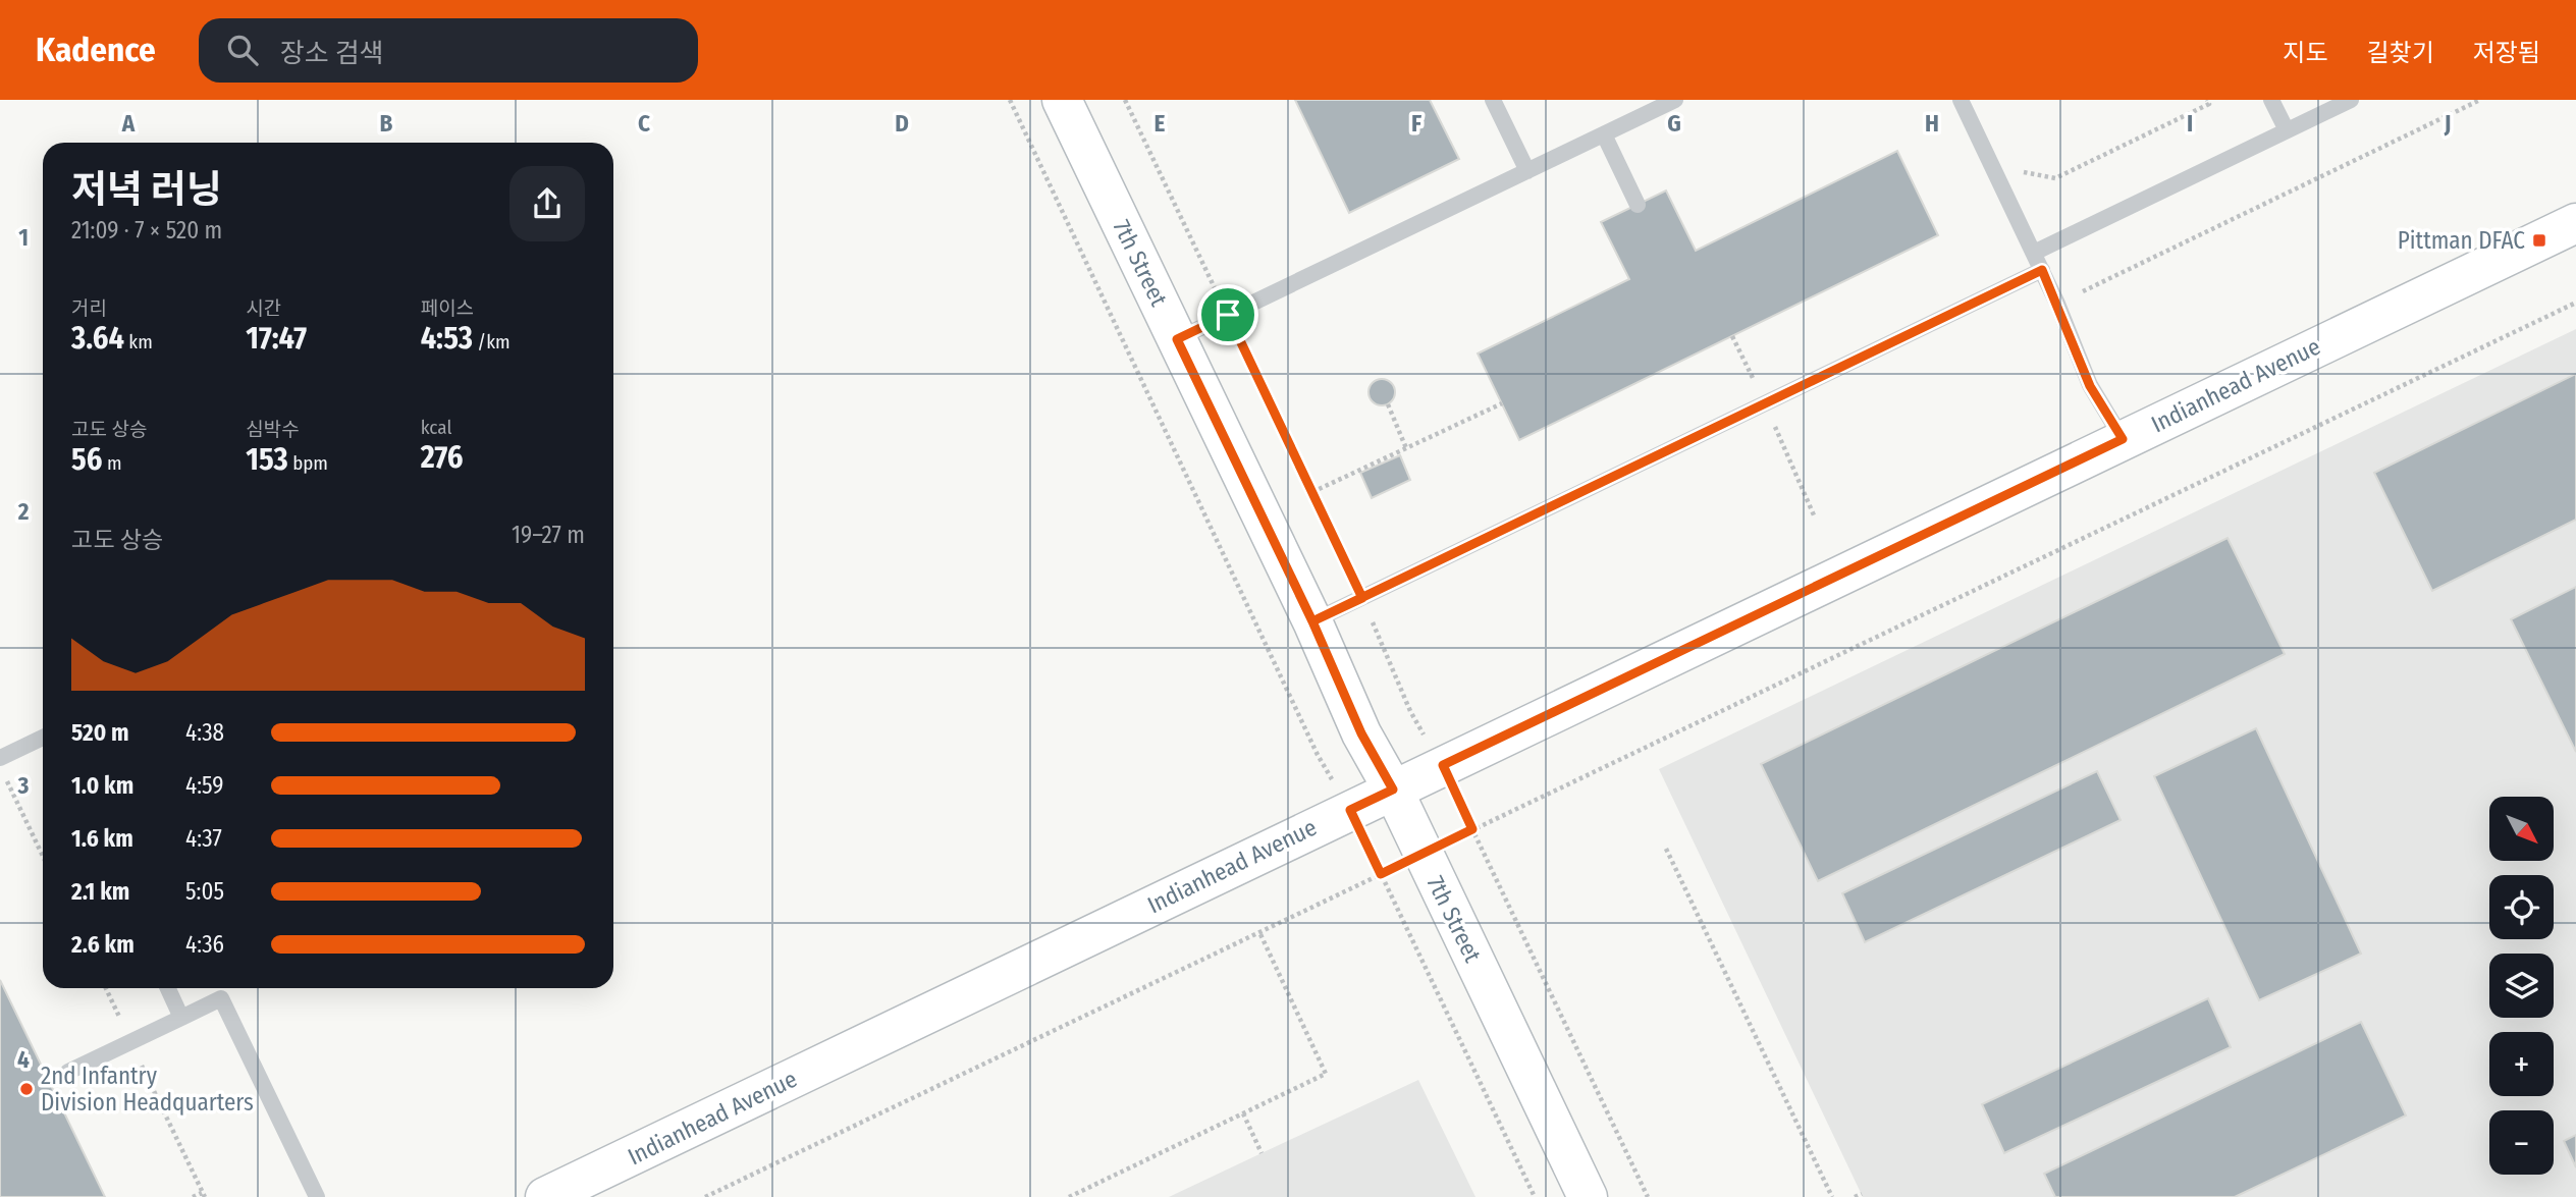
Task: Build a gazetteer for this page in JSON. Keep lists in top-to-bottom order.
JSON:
{
  "streets": {
    "main road": ["7th Street", "Indianhead Avenue"]
  },
  "crossings": [
    ["7th Street", "Indianhead Avenue"]
  ],
  "places": {
    "transit": ["Pittman DFAC"],
    "other": ["2nd Infantry Division Headquarters"]
  },
  "north": "bottom right",
  "page": {
    "header": "Kadence",
    "search": "장소 검색",
    "nav": ["지도", "길찾기", "저장됨"],
    "heading": ["저녁 러닝", "21:09 · 7 × 520 m"],
    "stats": [
      ["거리", "3.64 km"],
      ["시간", "17:47"],
      ["페이스", "4:53 /km"],
      ["고도 상승", "56 m"],
      ["심박수", "153 bpm"],
      ["kcal", "276"]
    ],
    "chart": ["고도 상승", "19–27 m"],
    "list": [
      {
        "name": "520 m",
        "note": "4:38"
      },
      {
        "name": "1.0 km",
        "note": "4:59"
      },
      {
        "name": "1.6 km",
        "note": "4:37"
      },
      {
        "name": "2.1 km",
        "note": "5:05"
      },
      {
        "name": "2.6 km",
        "note": "4:36"
      }
    ],
    "map_buttons": ["+", "−"]
  },
  "grid": {
    "columns": [
      "A",
      "B",
      "C",
      "D",
      "E",
      "F",
      "G",
      "H",
      "I",
      "J"
    ],
    "rows": [
      "1",
      "2",
      "3",
      "4"
    ]
  }
}
